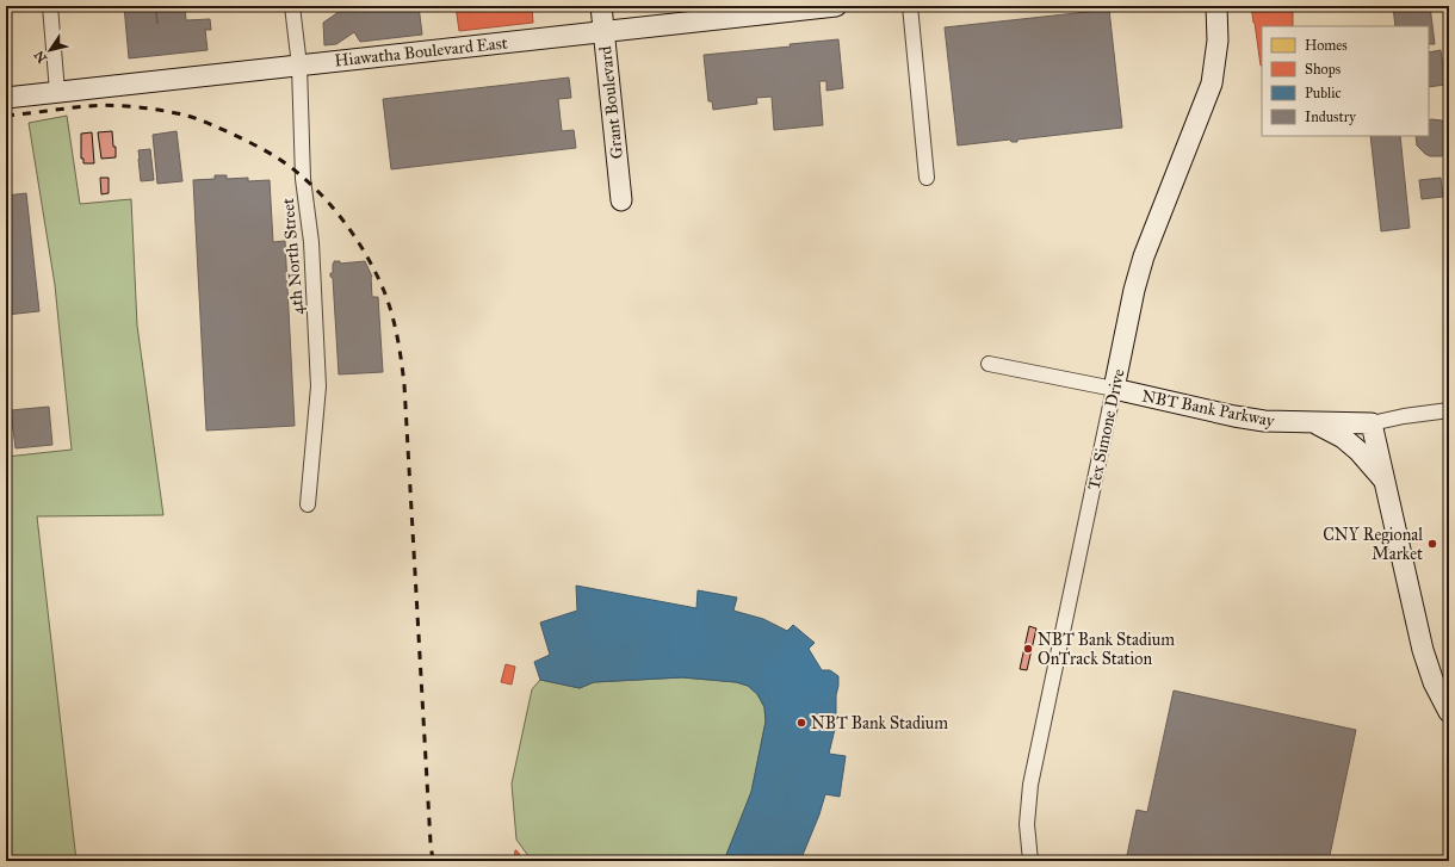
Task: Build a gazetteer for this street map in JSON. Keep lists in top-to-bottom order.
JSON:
{
  "streets": {
    "street": [
      "Hiawatha Boulevard East",
      "Grant Boulevard",
      "4th North Street",
      "NBT Bank Parkway",
      "Tex Simone Drive"
    ]
  },
  "crossings": [
    ["Hiawatha Boulevard East", "Grant Boulevard"],
    ["Hiawatha Boulevard East", "4th North Street"],
    ["NBT Bank Parkway", "Tex Simone Drive"]
  ],
  "places": ["CNY Regional Market", "NBT Bank Stadium OnTrack Station", "NBT Bank Stadium"],
  "legend": [
    "Homes",
    "Shops",
    "Public",
    "Industry"
  ],
  "north": "bottom left"
}
